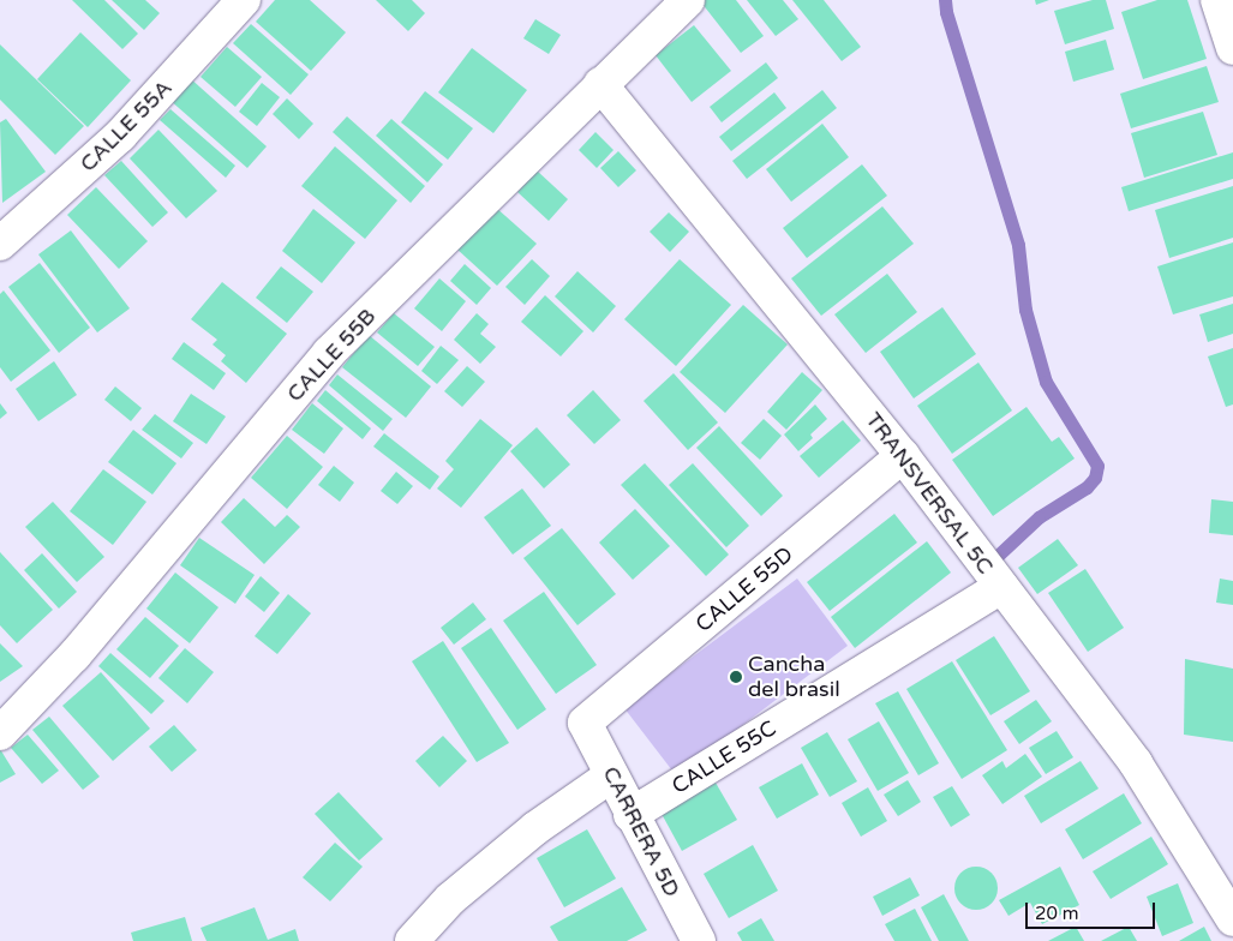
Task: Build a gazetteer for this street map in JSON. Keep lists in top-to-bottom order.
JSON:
{
  "streets": {
    "street": [
      "CALLE 55A",
      "CALLE 55B",
      "TRANSVERSAL 5C",
      "CALLE 55D",
      "CALLE 55C",
      "CARRERA 5D"
    ]
  },
  "crossings": [
    ["CALLE 55B", "TRANSVERSAL 5C"],
    ["TRANSVERSAL 5C", "CALLE 55D"],
    ["TRANSVERSAL 5C", "CALLE 55C"],
    ["CALLE 55D", "CARRERA 5D"],
    ["CALLE 55C", "CARRERA 5D"]
  ],
  "places": ["Cancha del brasil"],
  "scale_bar": "20 m"
}
